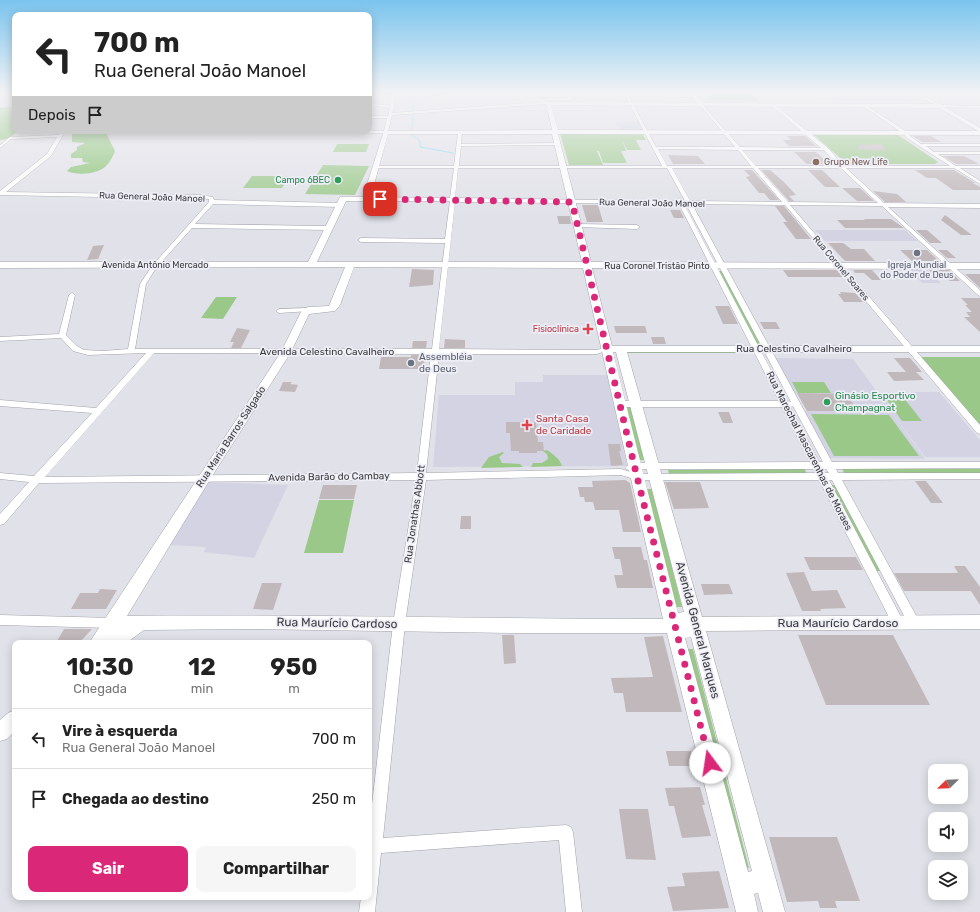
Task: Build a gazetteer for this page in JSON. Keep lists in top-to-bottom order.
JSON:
{
  "streets": {
    "main road": [
      "Rua General João Manoel",
      "Avenida Antônio Mercado",
      "Rua Coronel Tristão Pinto",
      "Rua Celestino Cavalheiro",
      "Rua Maria Barros Salgado",
      "Rua Maurício Cardoso",
      "Avenida General Marques"
    ],
    "street": [
      "Rua Coronel Soares",
      "Avenida Celestino Cavalheiro",
      "Rua Marechal Mascarenhas de Moraes",
      "Avenida Barão do Cambay",
      "Rua Jonathas Abbott"
    ]
  },
  "crossings": [
    ["Rua General João Manoel", "Rua Coronel Soares"],
    ["Rua General João Manoel", "Rua Marechal Mascarenhas de Moraes"],
    ["Rua General João Manoel", "Rua Jonathas Abbott"],
    ["Rua General João Manoel", "Avenida General Marques"],
    ["Avenida Antônio Mercado", "Rua Coronel Tristão Pinto"],
    ["Rua Coronel Tristão Pinto", "Rua Coronel Soares"],
    ["Rua Coronel Tristão Pinto", "Rua Marechal Mascarenhas de Moraes"],
    ["Rua Coronel Tristão Pinto", "Rua Jonathas Abbott"],
    ["Rua Coronel Tristão Pinto", "Avenida General Marques"],
    ["Rua Coronel Soares", "Rua Celestino Cavalheiro"],
    ["Rua Celestino Cavalheiro", "Avenida Celestino Cavalheiro"],
    ["Rua Celestino Cavalheiro", "Rua Marechal Mascarenhas de Moraes"],
    ["Rua Celestino Cavalheiro", "Avenida General Marques"],
    ["Avenida Celestino Cavalheiro", "Rua Maria Barros Salgado"],
    ["Avenida Celestino Cavalheiro", "Rua Jonathas Abbott"],
    ["Avenida Celestino Cavalheiro", "Avenida General Marques"],
    ["Rua Maria Barros Salgado", "Avenida Barão do Cambay"],
    ["Rua Maria Barros Salgado", "Rua Maurício Cardoso"],
    ["Rua Marechal Mascarenhas de Moraes", "Avenida Barão do Cambay"],
    ["Rua Marechal Mascarenhas de Moraes", "Rua Maurício Cardoso"],
    ["Avenida Barão do Cambay", "Rua Jonathas Abbott"],
    ["Avenida Barão do Cambay", "Avenida General Marques"],
    ["Rua Jonathas Abbott", "Rua Maurício Cardoso"],
    ["Rua Maurício Cardoso", "Avenida General Marques"]
  ],
  "places": {
    "other": [
      "Grupo New Life",
      "Campo 6BEC",
      "Igreja Mundial do Poder de Deus",
      "Assembléia de Deus",
      "Ginásio Esportivo Champagnat"
    ],
    "health": ["Fisioclínica", "Santa Casa de Caridade"]
  },
  "north": "bottom left",
  "page": {
    "turn": ["700 m", "Rua General João Manoel"],
    "then": "Depois",
    "eta": [
      "10:30",
      "Chegada",
      "12",
      "min",
      "950",
      "m"
    ],
    "list": [
      {
        "name": "Vire à esquerda",
        "note": "Rua General João Manoel",
        "value": "700 m"
      },
      {
        "name": "Chegada ao destino",
        "value": "250 m"
      }
    ],
    "buttons": ["Sair", "Compartilhar"]
  }
}
